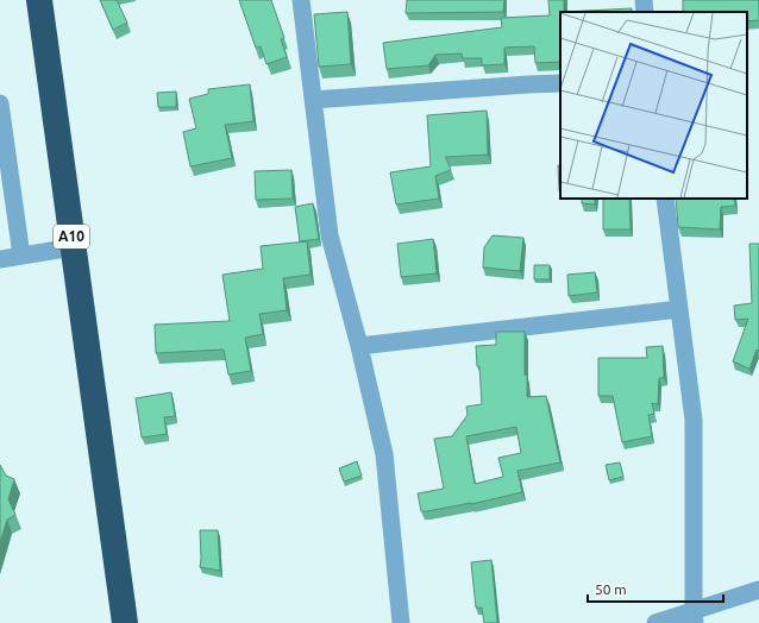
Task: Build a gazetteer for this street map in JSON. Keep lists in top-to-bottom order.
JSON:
{
  "streets": {
    "highway": ["A10"]
  },
  "scale_bar": "50 m"
}
